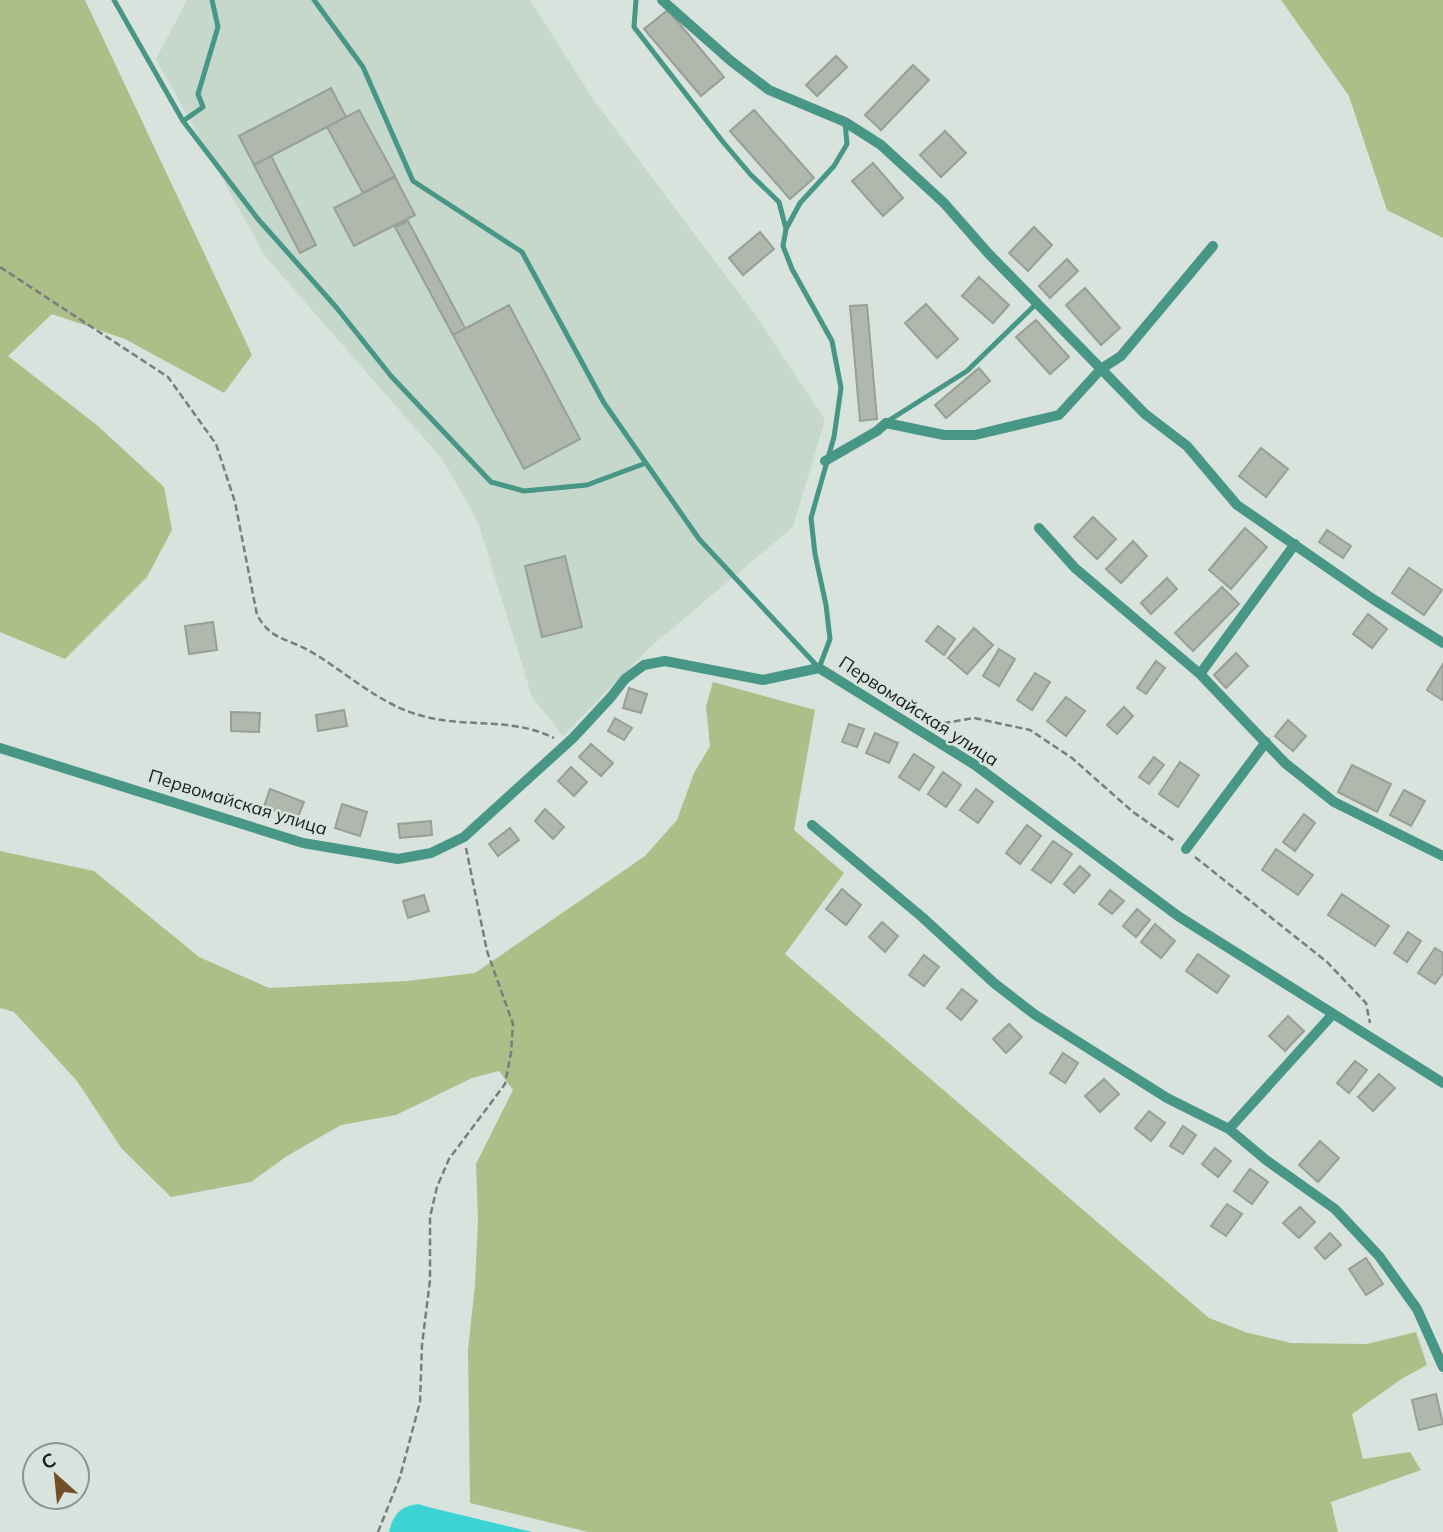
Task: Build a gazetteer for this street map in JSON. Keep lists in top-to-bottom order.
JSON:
{
  "streets": {
    "street": ["Первомайская улица"]
  },
  "north": "top left"
}
